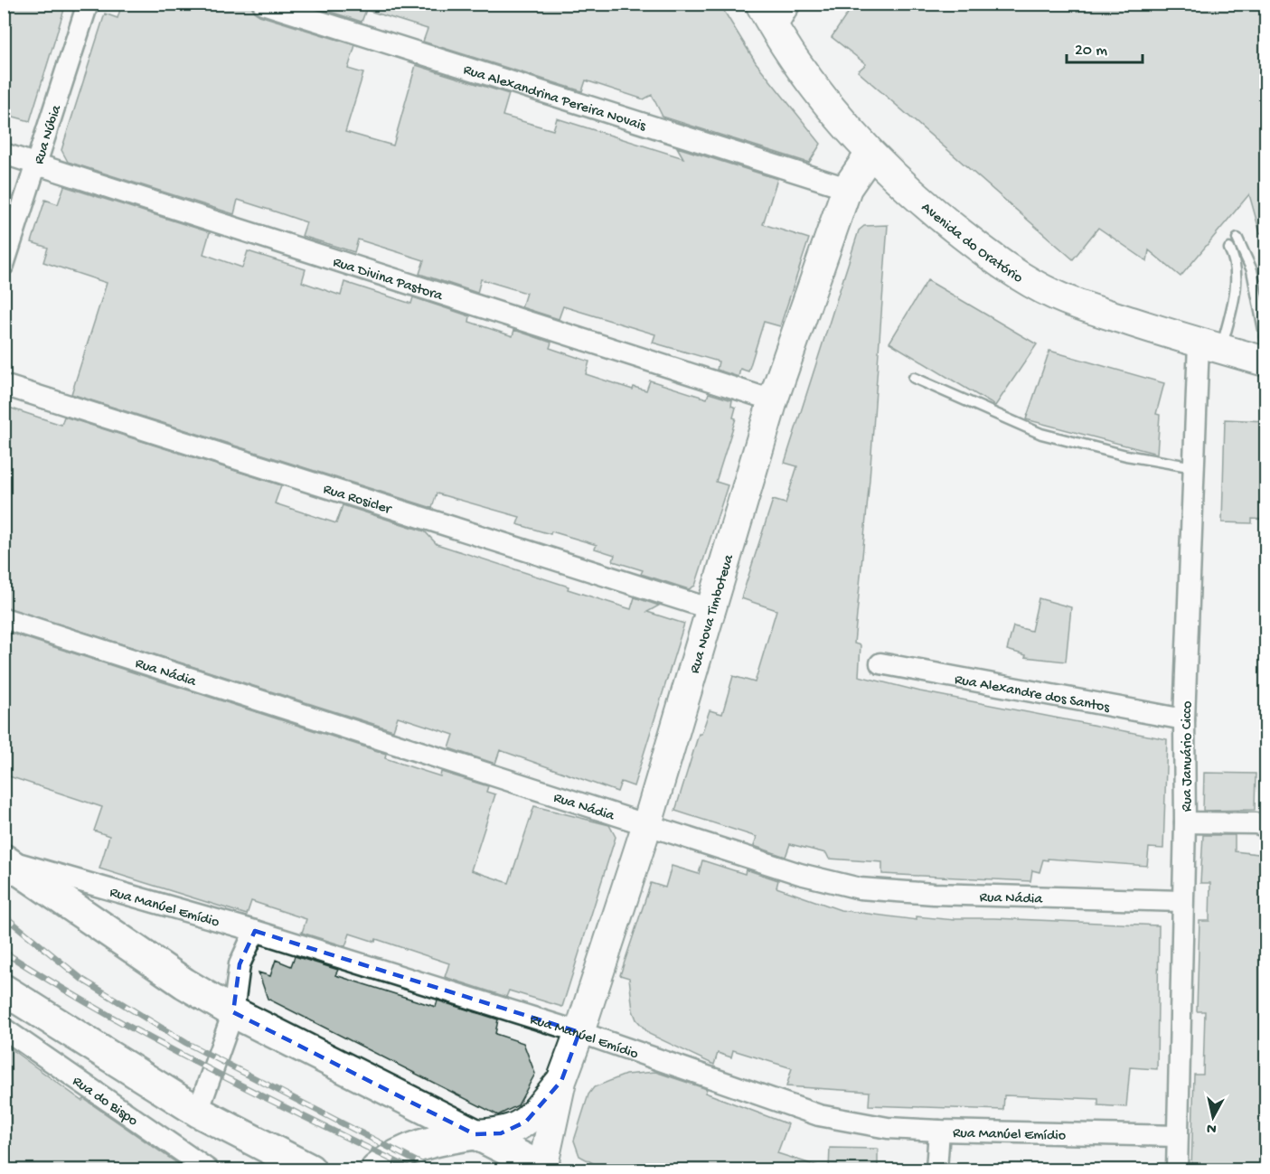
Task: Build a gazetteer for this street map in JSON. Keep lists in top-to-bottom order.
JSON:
{
  "streets": {
    "main road": ["Avenida do Oratório", "Rua Nova Timboteua"],
    "street": [
      "Rua Alexandrina Pereira Novais",
      "Rua Núbia",
      "Rua Divina Pastora",
      "Rua Rosicler",
      "Rua Nádia",
      "Rua Alexandre dos Santos",
      "Rua Januário Cicco",
      "Rua Manúel Emídio",
      "Rua do Bispo"
    ]
  },
  "crossings": [
    ["Rua Alexandrina Pereira Novais", "Rua Nova Timboteua"],
    ["Rua Núbia", "Rua Divina Pastora"],
    ["Avenida do Oratório", "Rua Nova Timboteua"],
    ["Avenida do Oratório", "Rua Januário Cicco"],
    ["Rua Divina Pastora", "Rua Nova Timboteua"],
    ["Rua Rosicler", "Rua Nova Timboteua"],
    ["Rua Nova Timboteua", "Rua Nádia"],
    ["Rua Nova Timboteua", "Rua Manúel Emídio"],
    ["Rua Nádia", "Rua Januário Cicco"],
    ["Rua Alexandre dos Santos", "Rua Januário Cicco"],
    ["Rua Januário Cicco", "Rua Manúel Emídio"]
  ],
  "scale_bar": "20 m",
  "north": "bottom"
}
